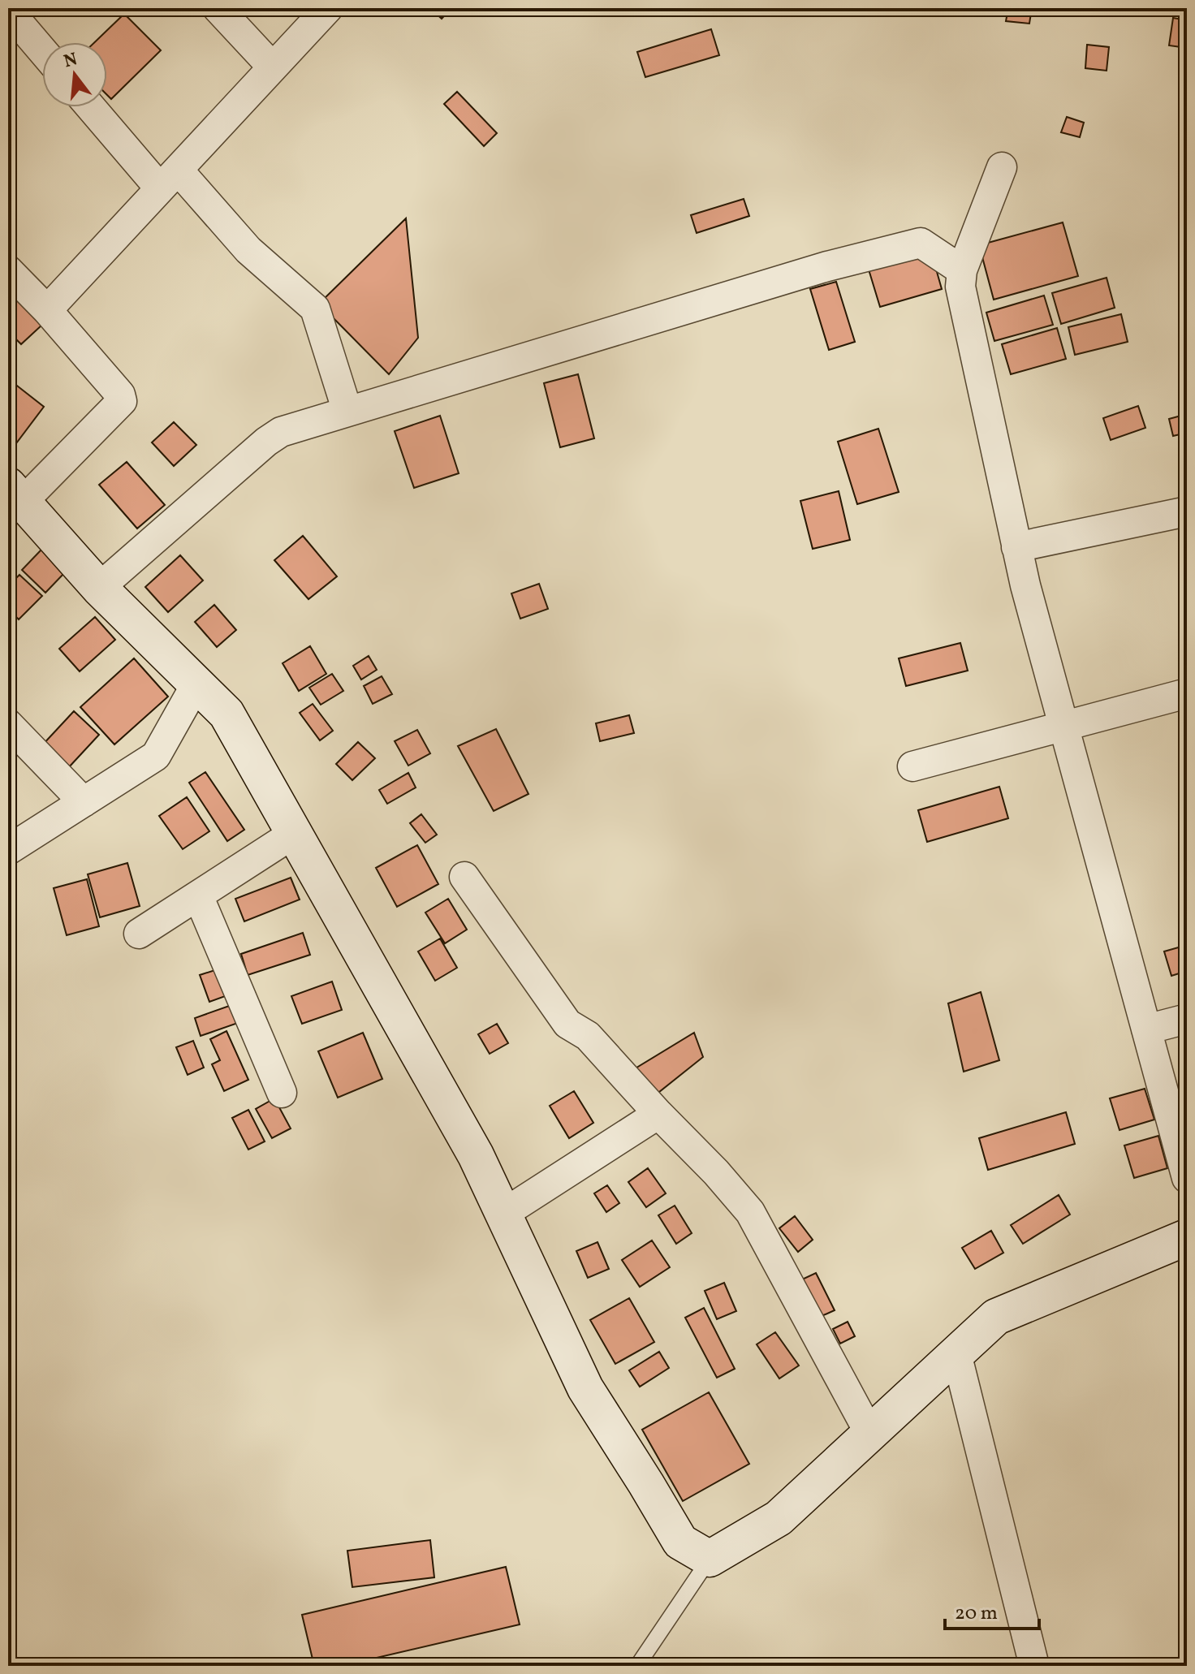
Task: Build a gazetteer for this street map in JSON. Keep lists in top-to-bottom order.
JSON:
{
  "scale_bar": "20 m",
  "north": "top"
}
